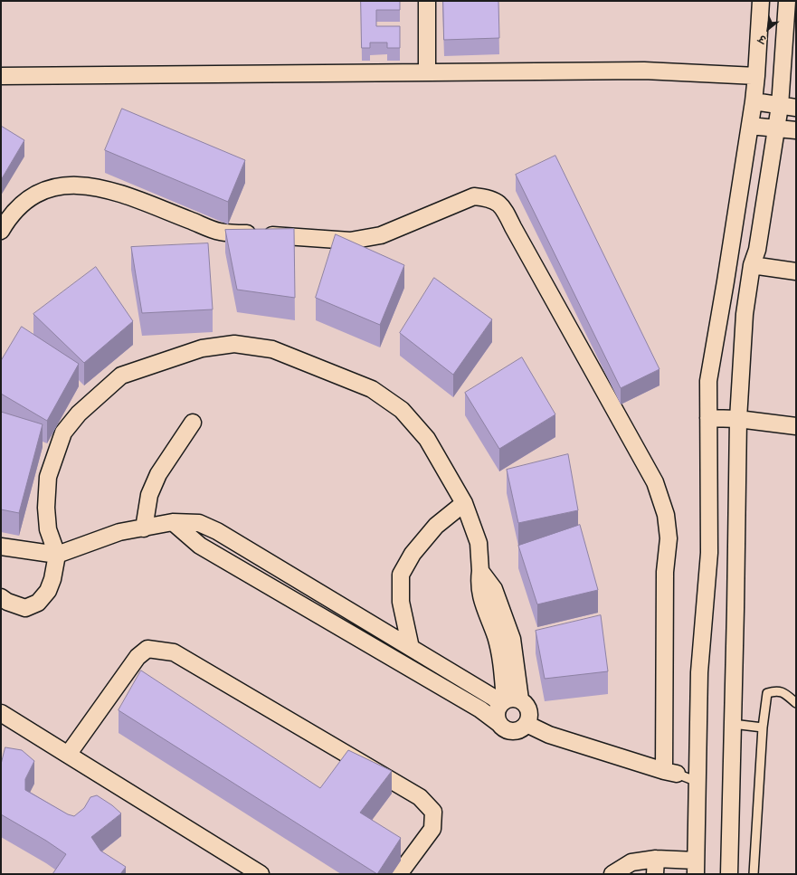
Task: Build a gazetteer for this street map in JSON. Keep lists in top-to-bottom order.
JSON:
{
  "north": "bottom left"
}
